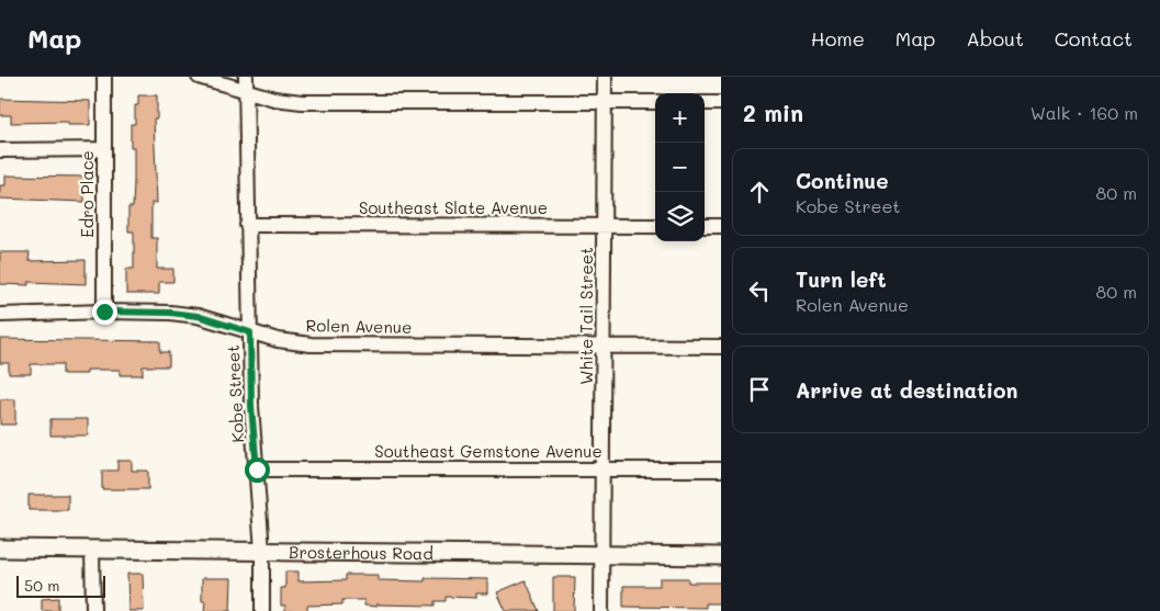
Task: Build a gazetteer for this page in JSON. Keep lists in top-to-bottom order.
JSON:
{
  "streets": {
    "street": [
      "Edro Place",
      "Southeast Slate Avenue",
      "White Tail Street",
      "Rolen Avenue",
      "Kobe Street",
      "Southeast Gemstone Avenue",
      "Brosterhous Road"
    ]
  },
  "crossings": [
    ["Edro Place", "Rolen Avenue"],
    ["Southeast Slate Avenue", "White Tail Street"],
    ["Southeast Slate Avenue", "Kobe Street"],
    ["White Tail Street", "Rolen Avenue"],
    ["White Tail Street", "Southeast Gemstone Avenue"],
    ["White Tail Street", "Brosterhous Road"],
    ["Rolen Avenue", "Kobe Street"],
    ["Kobe Street", "Southeast Gemstone Avenue"],
    ["Kobe Street", "Brosterhous Road"]
  ],
  "scale_bar": "50 m",
  "page": {
    "header": "Map",
    "nav": [
      "Home",
      "Map",
      "About",
      "Contact"
    ],
    "heading": ["2 min", "Walk · 160 m"],
    "map_buttons": ["+", "−"],
    "list": [
      ["Continue", "Kobe Street", "80 m"],
      ["Turn left", "Rolen Avenue", "80 m"],
      "Arrive at destination"
    ],
    "scale": "50 m"
  }
}
